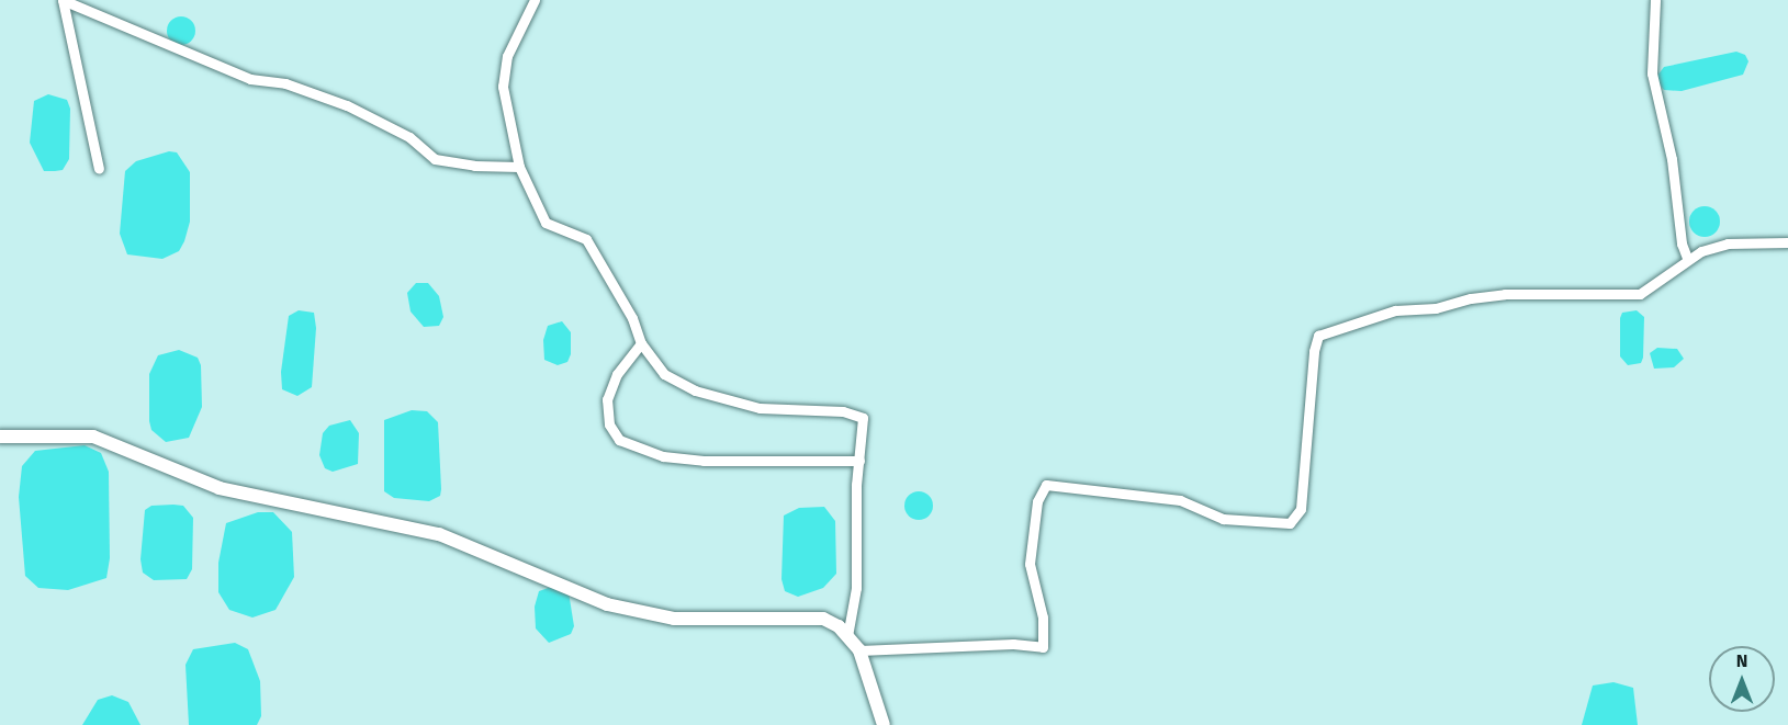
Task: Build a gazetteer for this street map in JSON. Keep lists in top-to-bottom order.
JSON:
{
  "north": "top"
}
